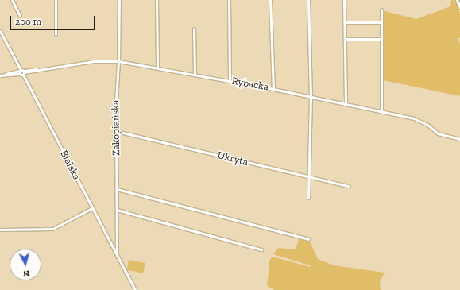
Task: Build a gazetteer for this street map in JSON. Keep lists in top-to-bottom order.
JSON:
{
  "streets": {
    "street": [
      "Rybacka",
      "Zakopiańska",
      "Ukryta",
      "Bialska"
    ]
  },
  "crossings": [
    ["Rybacka", "Zakopiańska"],
    ["Rybacka", "Bialska"],
    ["Zakopiańska", "Ukryta"],
    ["Zakopiańska", "Bialska"]
  ],
  "scale_bar": "200 m",
  "north": "bottom"
}
